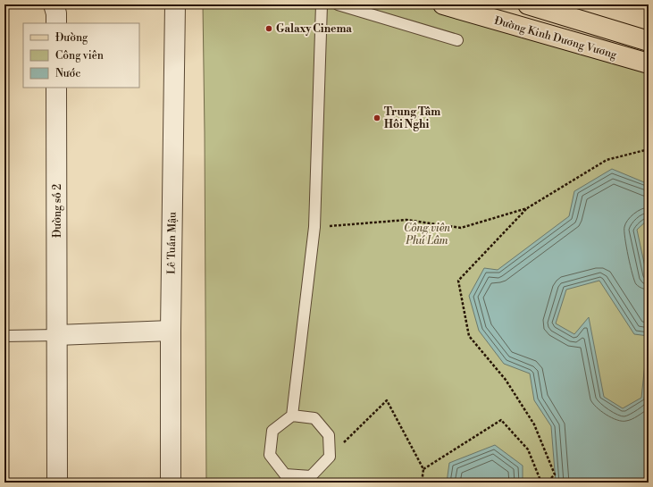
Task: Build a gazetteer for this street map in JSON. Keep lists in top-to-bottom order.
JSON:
{
  "streets": {
    "main road": ["Đường Kinh Dương Vương"],
    "street": ["Đường số 2", "Lê Tuấn Mậu"]
  },
  "parks": ["Công viên Phú Lâm"],
  "places": ["Galaxy Cinema", "Trung Tâm Hôi Nghi"],
  "legend": ["Đường", "Công viên", "Nước"]
}
